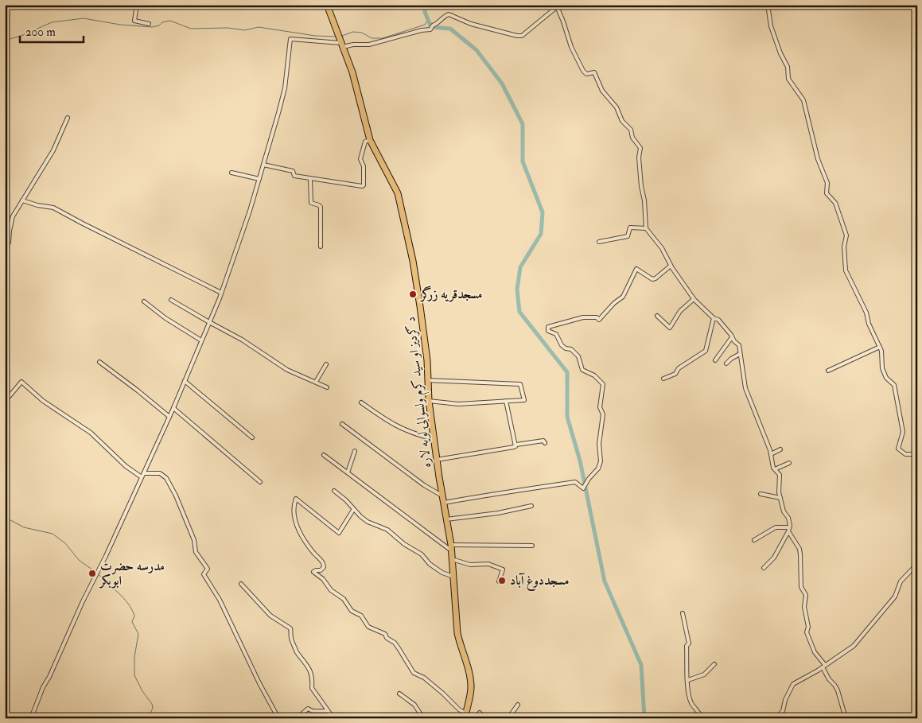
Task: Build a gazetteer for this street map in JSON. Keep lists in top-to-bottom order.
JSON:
{
  "streets": {
    "highway": ["د ګردیز او سید کرم ولسوالۍ لویه لاره"]
  },
  "places": ["مسجدقریه زرگر", "مدرسه حضرت ابوبکر", "مسجددوغ آباد"],
  "scale_bar": "200 m"
}
